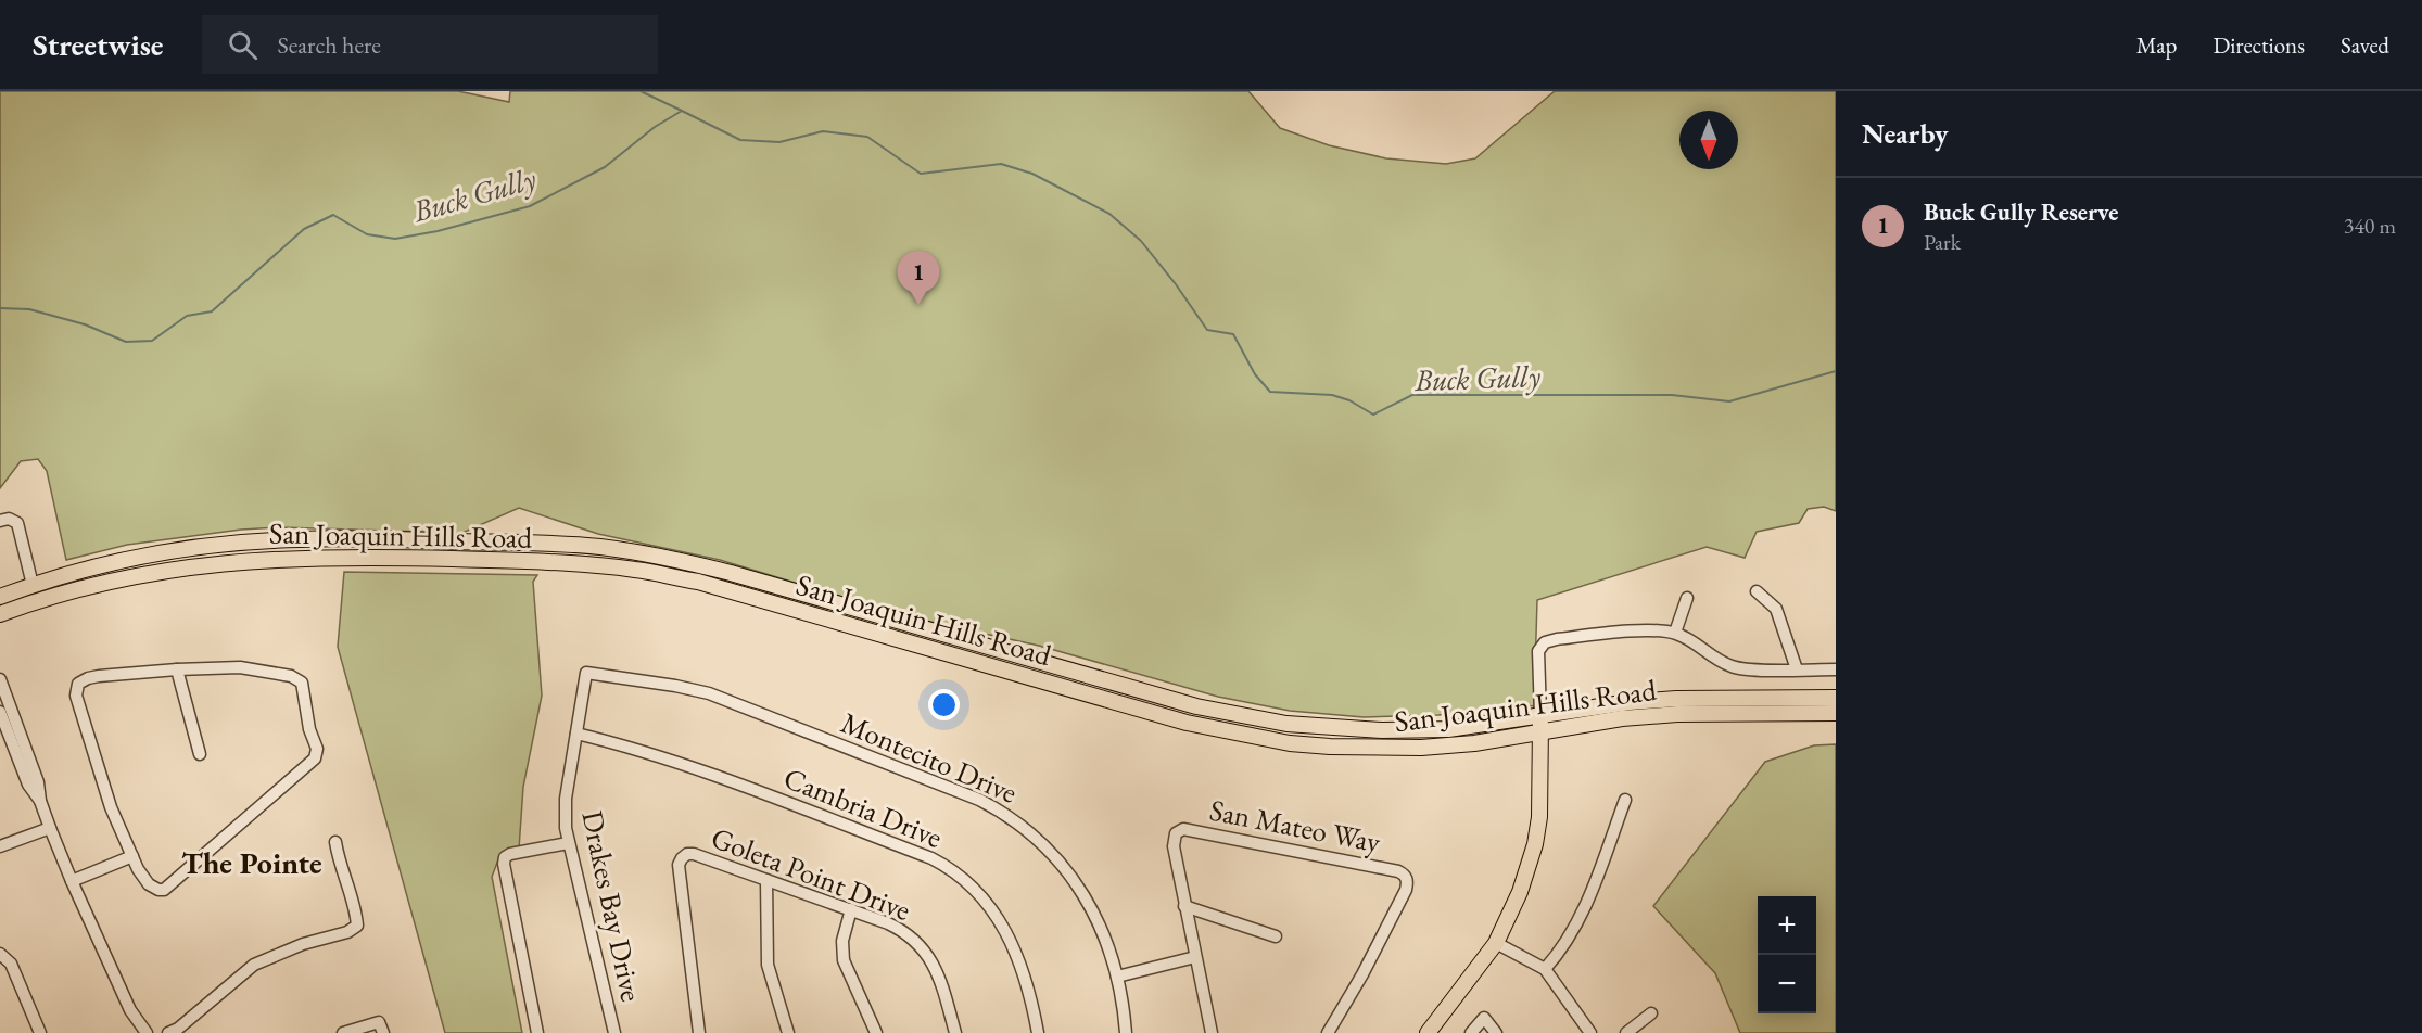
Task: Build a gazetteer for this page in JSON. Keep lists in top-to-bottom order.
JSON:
{
  "streets": {
    "main road": ["San Joaquin Hills Road"],
    "street": [
      "Montecito Drive",
      "Cambria Drive",
      "San Mateo Way",
      "Goleta Point Drive",
      "Drakes Bay Drive"
    ]
  },
  "crossings": [
    ["Montecito Drive", "Drakes Bay Drive"],
    ["Cambria Drive", "Drakes Bay Drive"]
  ],
  "districts": ["The Pointe"],
  "water": ["Buck Gully"],
  "north": "bottom",
  "page": {
    "header": "Streetwise",
    "search": "Search here",
    "nav": ["Map", "Directions", "Saved"],
    "heading": "Nearby",
    "list": [
      {
        "mark": "1",
        "name": "Buck Gully Reserve",
        "note": "Park",
        "value": "340 m"
      }
    ],
    "pins": "1",
    "map_buttons": ["+", "−"]
  }
}
